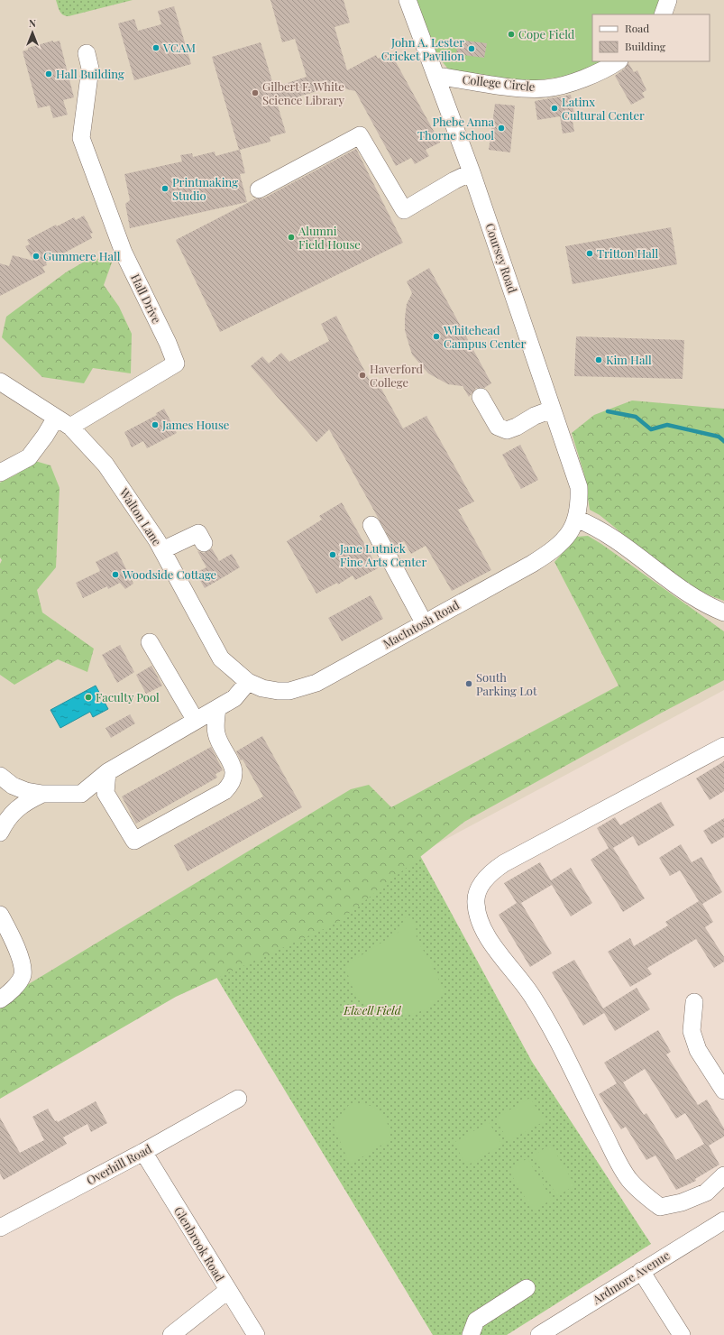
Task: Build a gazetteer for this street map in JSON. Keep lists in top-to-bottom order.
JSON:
{
  "streets": {
    "street": [
      "College Circle",
      "Coursey Road",
      "Hall Drive",
      "Walton Lane",
      "MacIntosh Road",
      "Overhill Road",
      "Glenbrook Road",
      "Ardmore Avenue"
    ]
  },
  "crossings": [
    ["College Circle", "Coursey Road"],
    ["Coursey Road", "MacIntosh Road"],
    ["Hall Drive", "Walton Lane"],
    ["Walton Lane", "MacIntosh Road"],
    ["Overhill Road", "Glenbrook Road"]
  ],
  "parks": ["Elwell Field"],
  "places": [
    "Cope Field",
    "VCAM",
    "John A. Lester Cricket Pavilion",
    "Hall Building",
    "Gilbert F. White Science Library",
    "Latinx Cultural Center",
    "Phebe Anna Thorne School",
    "Printmaking Studio",
    "Alumni Field House",
    "Tritton Hall",
    "Gummere Hall",
    "Whitehead Campus Center",
    "Kim Hall",
    "Haverford College",
    "James House",
    "Jane Lutnick Fine Arts Center",
    "Woodside Cottage",
    "South Parking Lot",
    "Faculty Pool"
  ],
  "legend": ["Road", "Building"],
  "north": "top"
}
